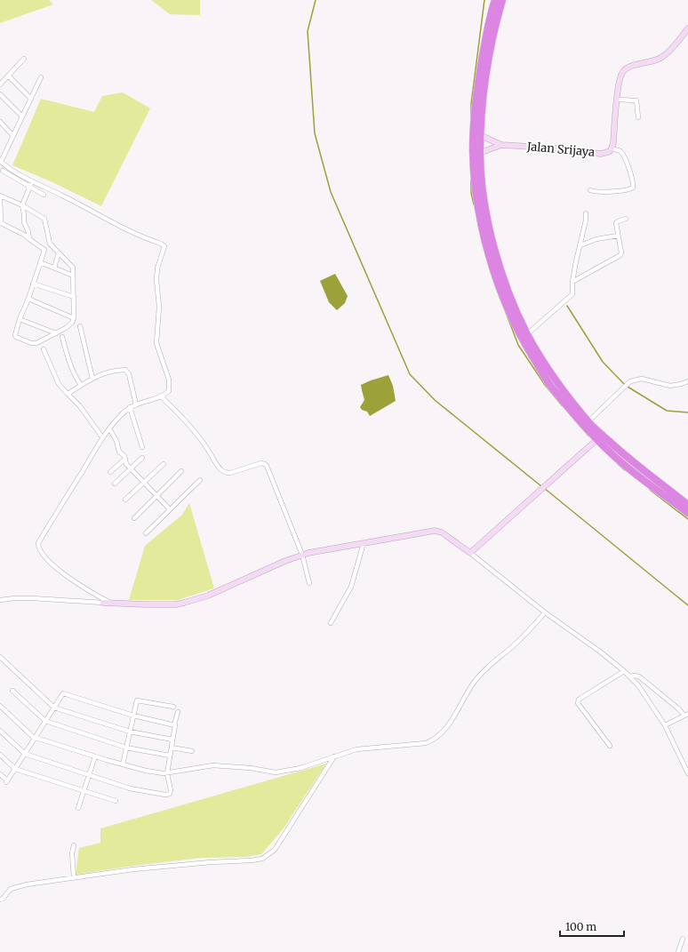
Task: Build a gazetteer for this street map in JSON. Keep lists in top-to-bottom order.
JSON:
{
  "streets": {
    "street": ["Jalan Srijaya"]
  },
  "scale_bar": "100 m"
}
